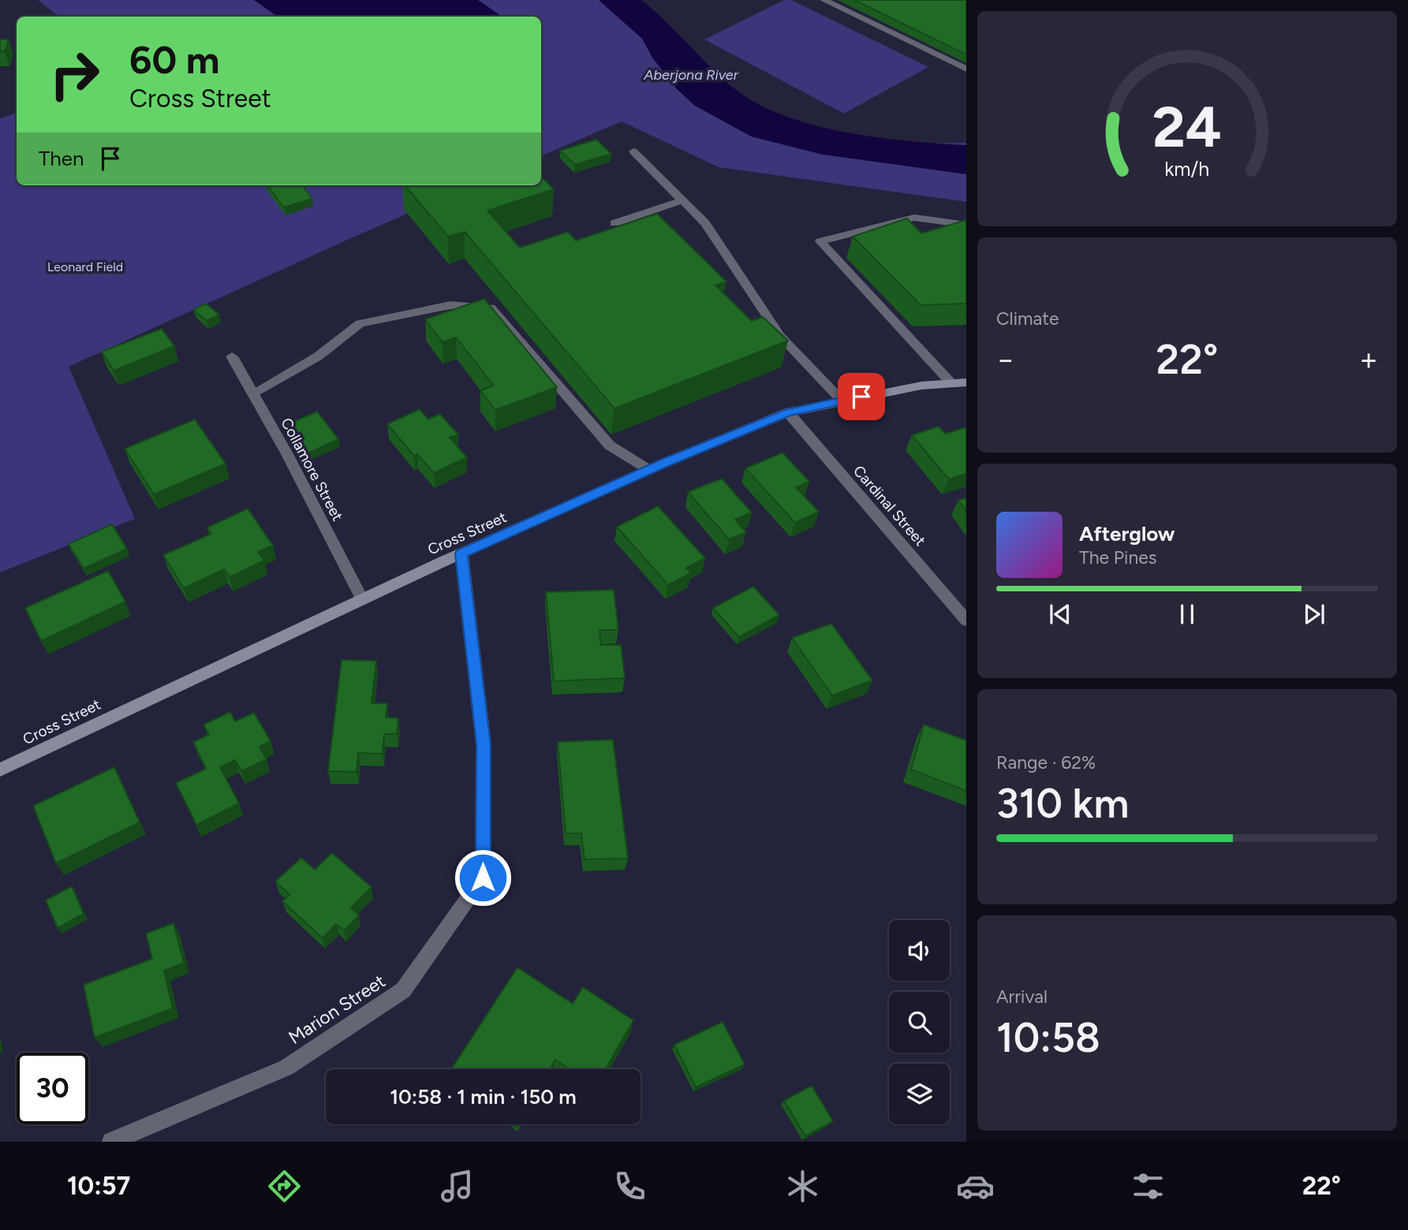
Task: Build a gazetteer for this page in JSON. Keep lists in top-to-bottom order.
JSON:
{
  "streets": {
    "street": [
      "Collamore Street",
      "Cardinal Street",
      "Cross Street",
      "Marion Street"
    ]
  },
  "crossings": [
    ["Collamore Street", "Cross Street"],
    ["Cardinal Street", "Cross Street"],
    ["Cross Street", "Marion Street"]
  ],
  "water": ["Aberjona River"],
  "parks": ["Leonard Field"],
  "page": {
    "turn": ["60 m", "Cross Street"],
    "then": "Then",
    "tile": [
      "Climate",
      ["Range · 62%", "310 km"],
      ["Arrival", "10:58"]
    ],
    "heat": ["−", "22°", "+"],
    "song": ["Afterglow", "The Pines"],
    "limit": "30",
    "trip": "10:58 · 1 min · 150 m",
    "tabs": ["10:57", "22°"],
    "gauge": ["24", "km/h"]
  }
}
